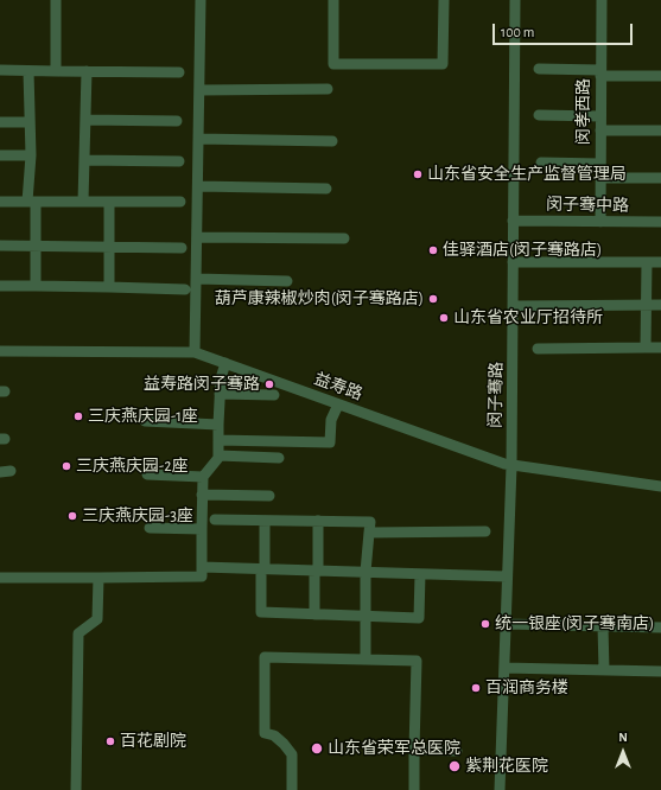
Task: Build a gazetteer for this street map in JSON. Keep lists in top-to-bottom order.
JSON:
{
  "streets": {
    "street": [
      "闵孝西路",
      "闵子骞中路",
      "益寿路",
      "闵子骞路"
    ]
  },
  "crossings": [
    ["闵孝西路", "闵子骞中路"],
    ["闵子骞中路", "闵子骞路"],
    ["益寿路", "闵子骞路"]
  ],
  "places": [
    "山东省安全生产监督管理局",
    "佳驿酒店(闵子骞路店)",
    "葫芦康辣椒炒肉(闵子骞路店)",
    "山东省农业厅招待所",
    "益寿路闵子骞路",
    "三庆燕庆园-1座",
    "三庆燕庆园-2座",
    "三庆燕庆园-3座",
    "统一银座(闵子骞南店)",
    "百润商务楼",
    "百花剧院",
    "山东省荣军总医院",
    "紫荆花医院"
  ],
  "scale_bar": "100 m",
  "north": "top"
}
